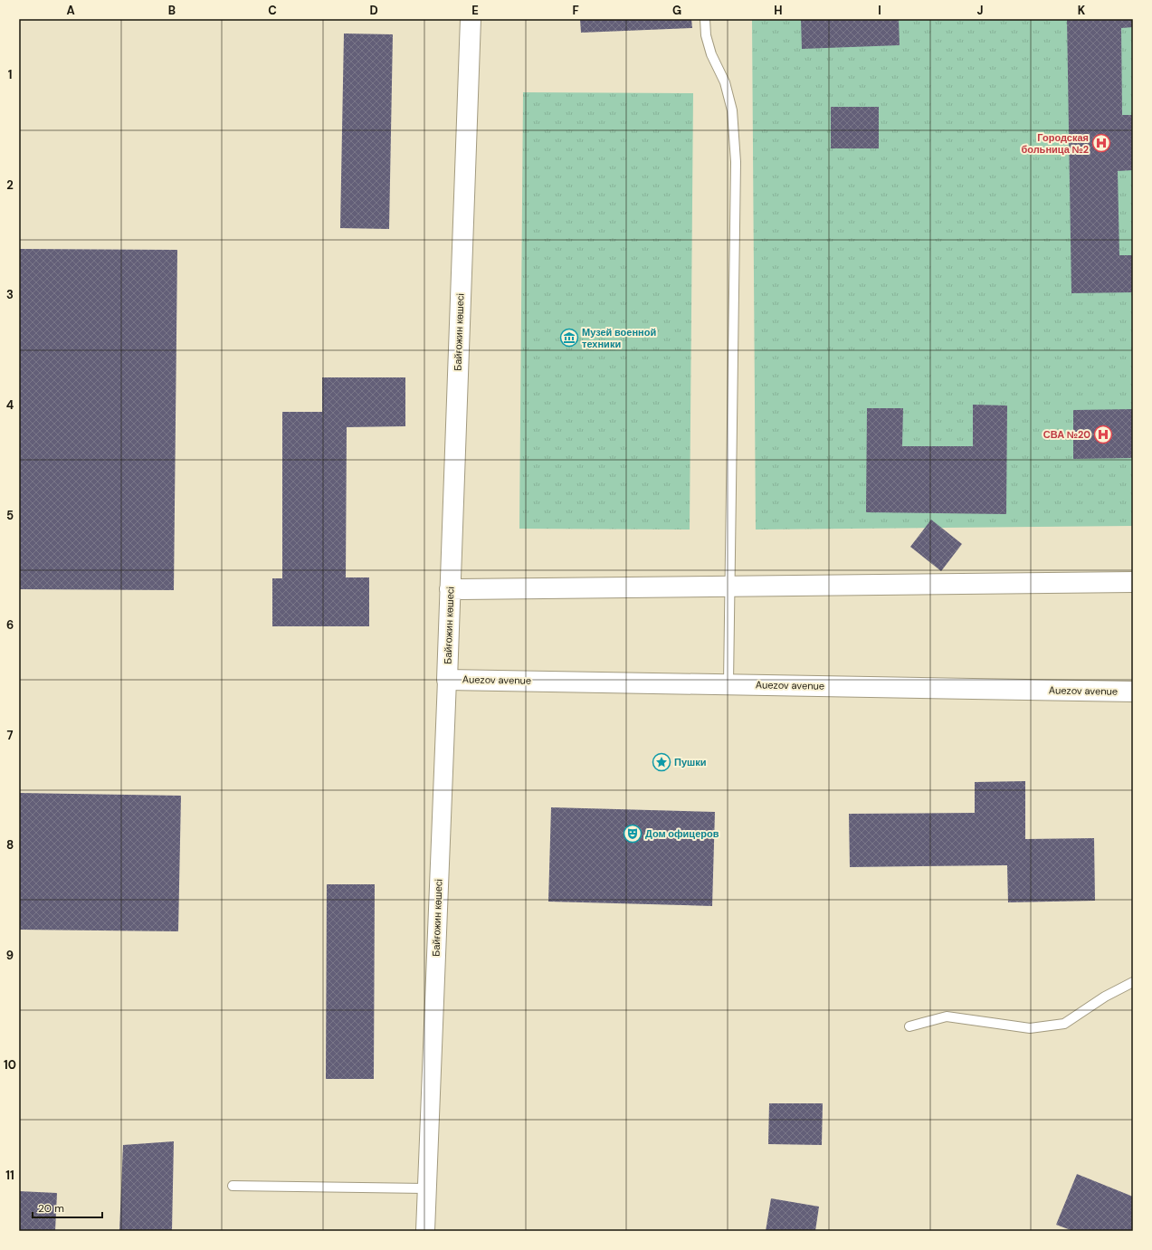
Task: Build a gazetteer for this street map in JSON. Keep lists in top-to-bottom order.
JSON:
{
  "streets": {
    "main road": ["Байғожин көшесі", "Auezov avenue"]
  },
  "crossings": [
    ["Байғожин көшесі", "Auezov avenue"]
  ],
  "places": {
    "hospital": ["Городская больница №2", "СВА №20"],
    "museum": ["Музей военной техники"],
    "place": ["Пушки"],
    "theatre": ["Дом офицеров"]
  },
  "scale_bar": "20 m",
  "grid": {
    "columns": [
      "A",
      "B",
      "C",
      "D",
      "E",
      "F",
      "G",
      "H",
      "I",
      "J",
      "K"
    ],
    "rows": [
      "1",
      "2",
      "3",
      "4",
      "5",
      "6",
      "7",
      "8",
      "9",
      "10",
      "11"
    ]
  }
}
